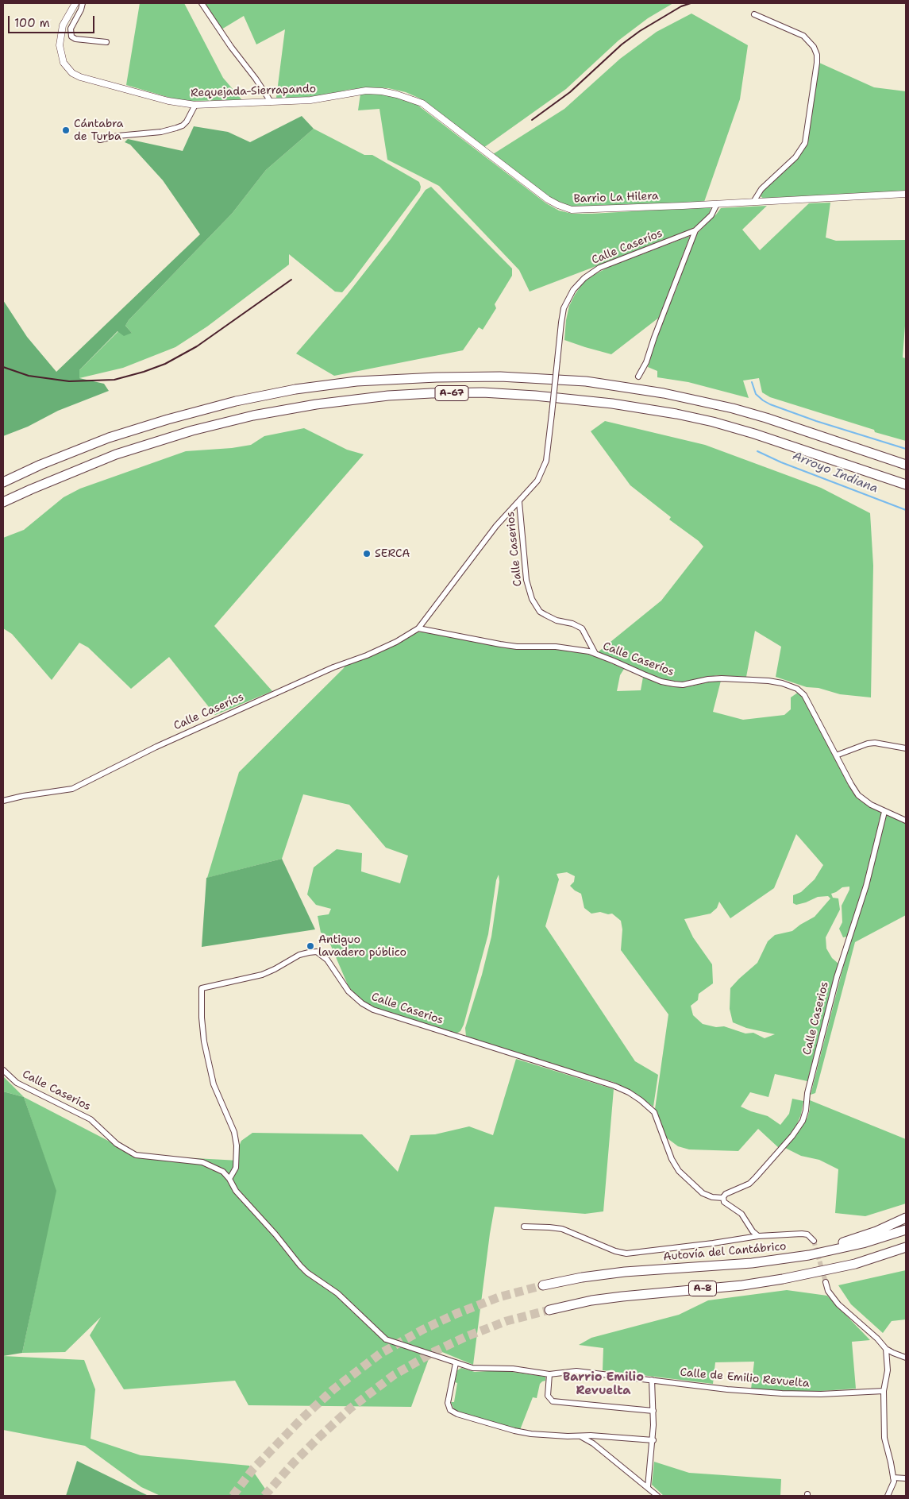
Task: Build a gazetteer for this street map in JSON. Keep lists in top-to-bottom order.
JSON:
{
  "streets": {
    "highway": ["A-67", "Autovía del Cantábrico", "A-8"],
    "street": [
      "Requejada-Sierrapando",
      "Barrio La Hilera",
      "Calle Caseríos",
      "Calle Caserios",
      "Calle de Emilio Revuelta"
    ]
  },
  "crossings": [
    ["Requejada-Sierrapando", "Barrio La Hilera"],
    ["Barrio La Hilera", "Calle Caseríos"],
    ["Calle Caseríos", "Calle Caserios"],
    ["Calle Caserios", "Calle de Emilio Revuelta"]
  ],
  "districts": ["Barrio Emilio Revuelta"],
  "water": ["Arroyo Indiana"],
  "places": ["Cántabra de Turba", "SERCA", "Antiguo lavadero público"],
  "scale_bar": "100 m"
}
